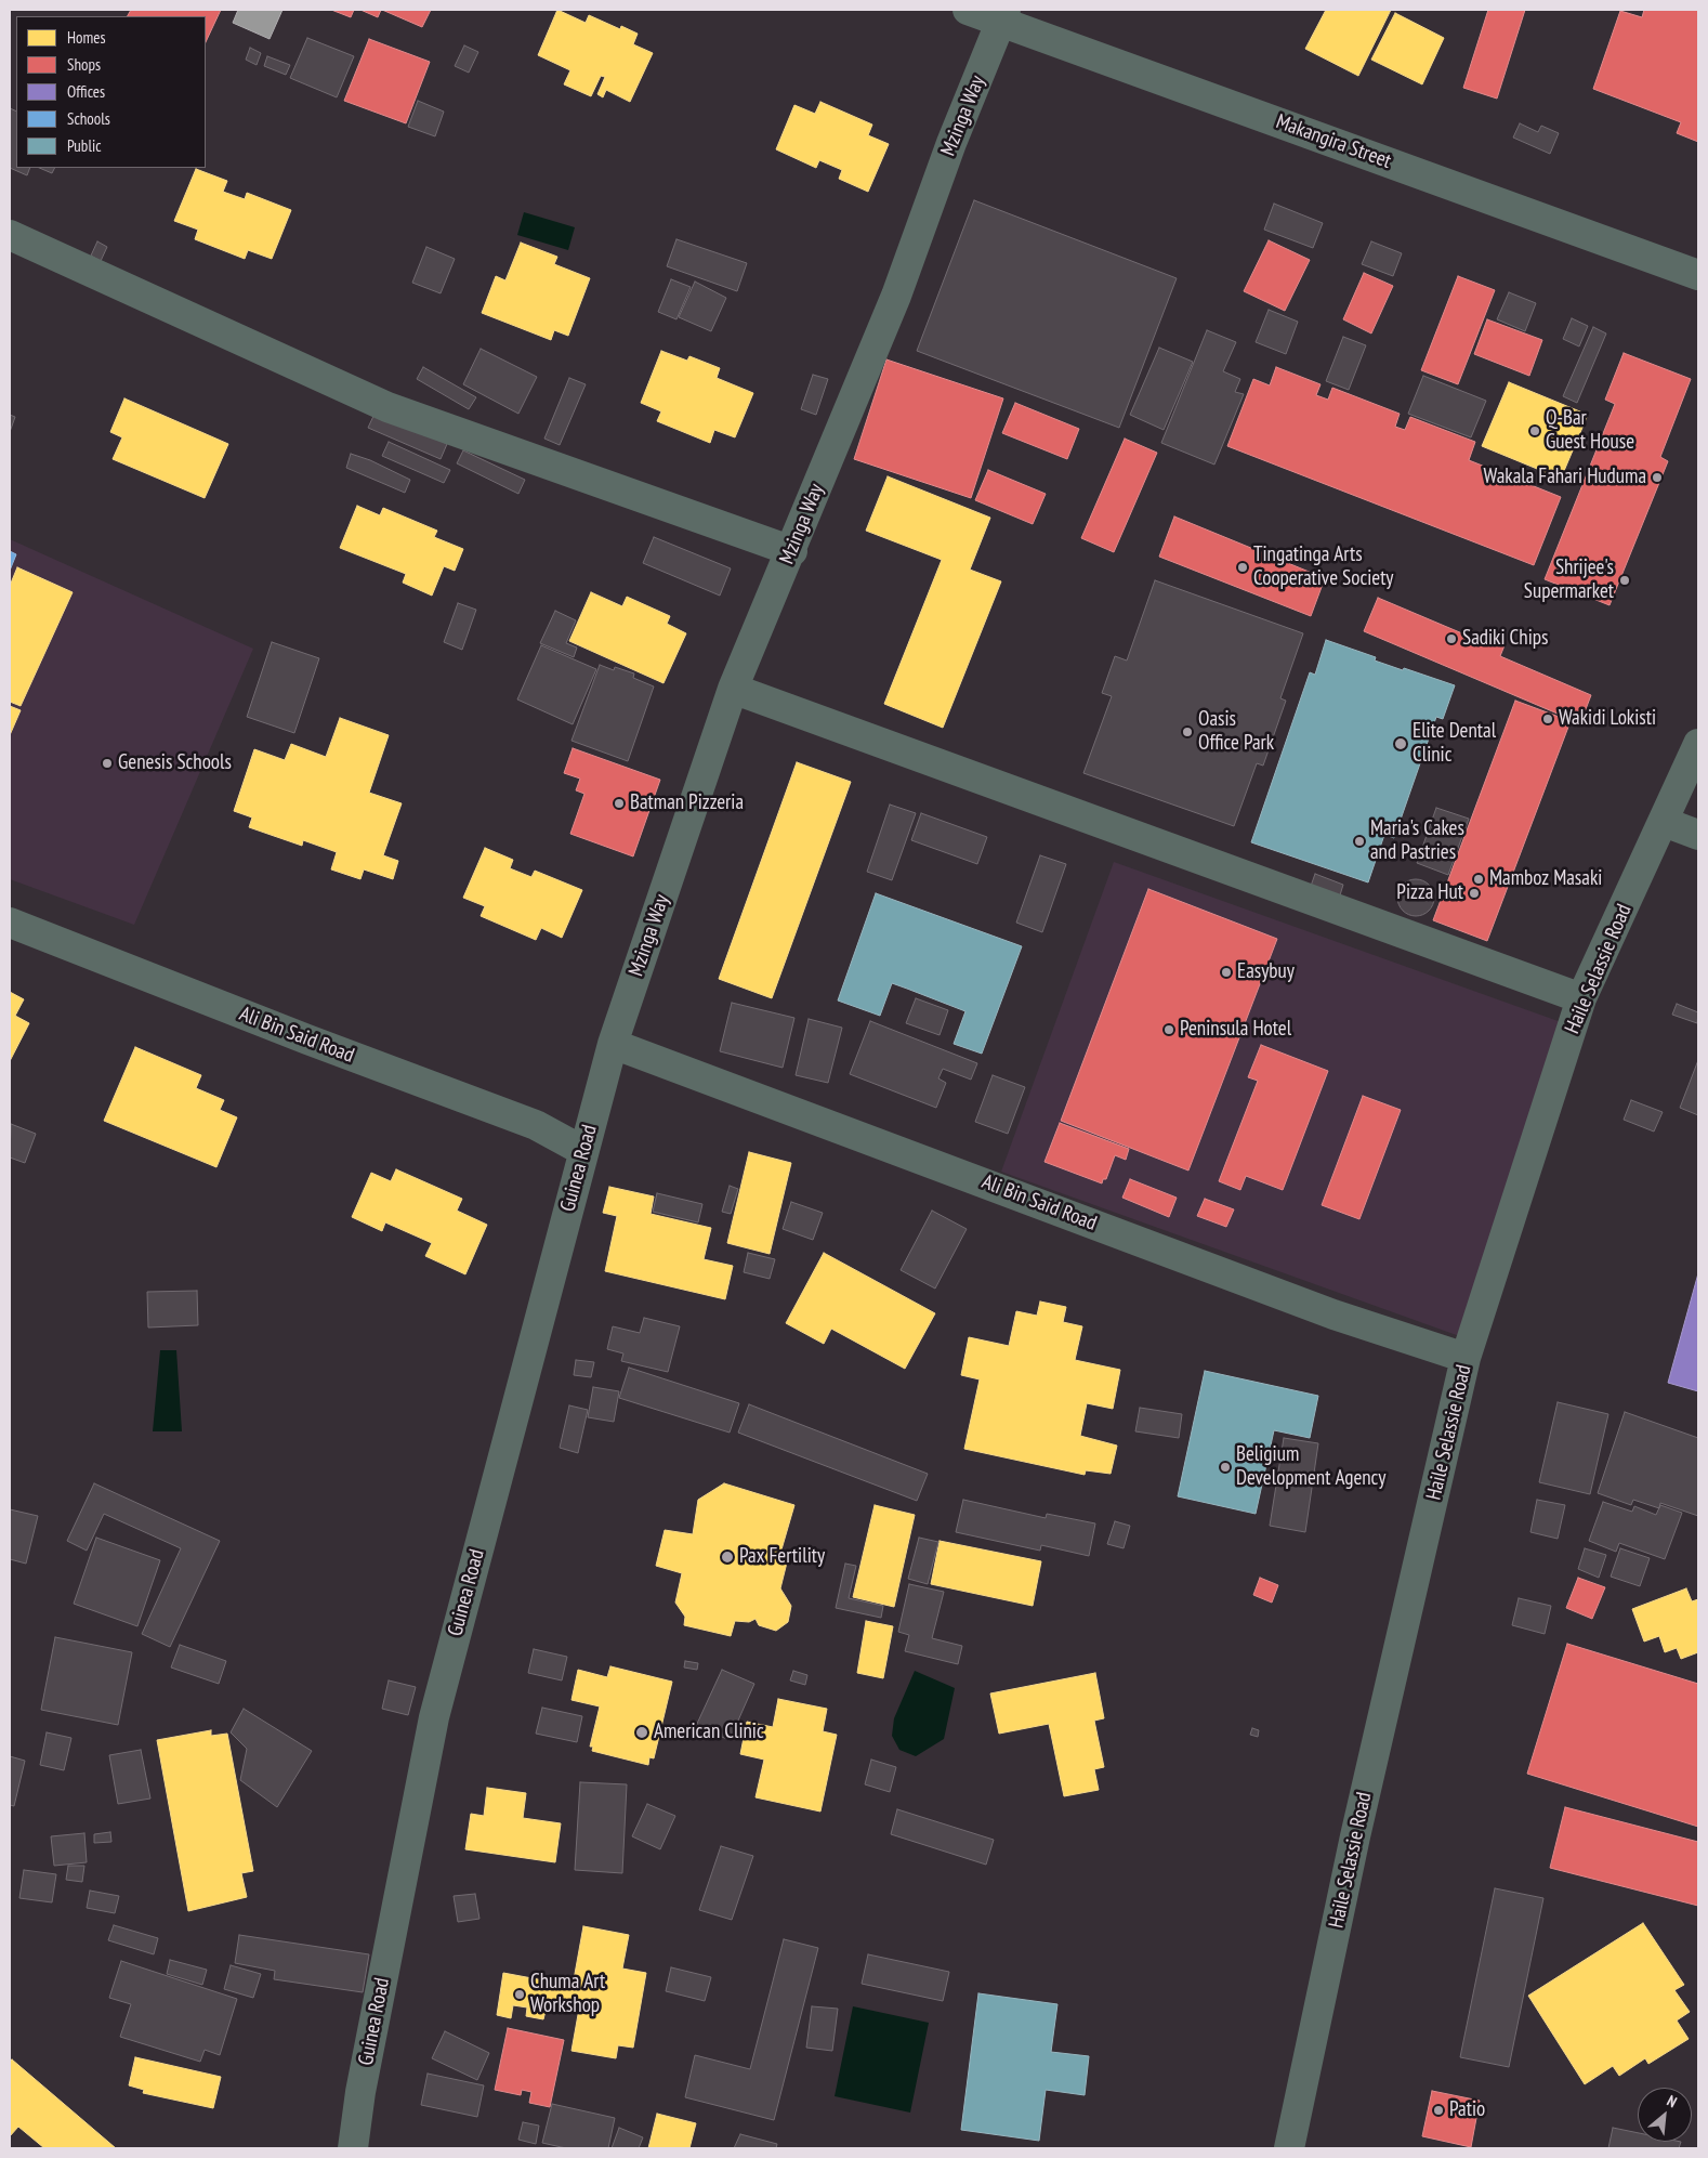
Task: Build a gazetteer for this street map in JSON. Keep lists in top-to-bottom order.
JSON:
{
  "streets": {
    "street": [
      "Mzinga Way",
      "Makangira Street",
      "Haile Selassie Road",
      "Ali Bin Said Road",
      "Guinea Road"
    ]
  },
  "crossings": [
    ["Mzinga Way", "Makangira Street"],
    ["Mzinga Way", "Ali Bin Said Road"],
    ["Mzinga Way", "Guinea Road"],
    ["Haile Selassie Road", "Ali Bin Said Road"],
    ["Ali Bin Said Road", "Guinea Road"]
  ],
  "places": [
    "Q-Bar Guest House",
    "Wakala Fahari Huduma",
    "Tingatinga Arts Cooperative Society",
    "Shrijee's Supermarket",
    "Sadiki Chips",
    "Wakidi Lokisti",
    "Oasis Office Park",
    "Elite Dental Clinic",
    "Genesis Schools",
    "Batman Pizzeria",
    "Maria's Cakes and Pastries",
    "Mamboz Masaki",
    "Pizza Hut",
    "Easybuy",
    "Peninsula Hotel",
    "Beligium Development Agency",
    "Pax Fertility",
    "American Clinic",
    "Chuma Art Workshop",
    "Patio"
  ],
  "legend": [
    "Homes",
    "Shops",
    "Offices",
    "Schools",
    "Public"
  ],
  "north": "top right"
}
